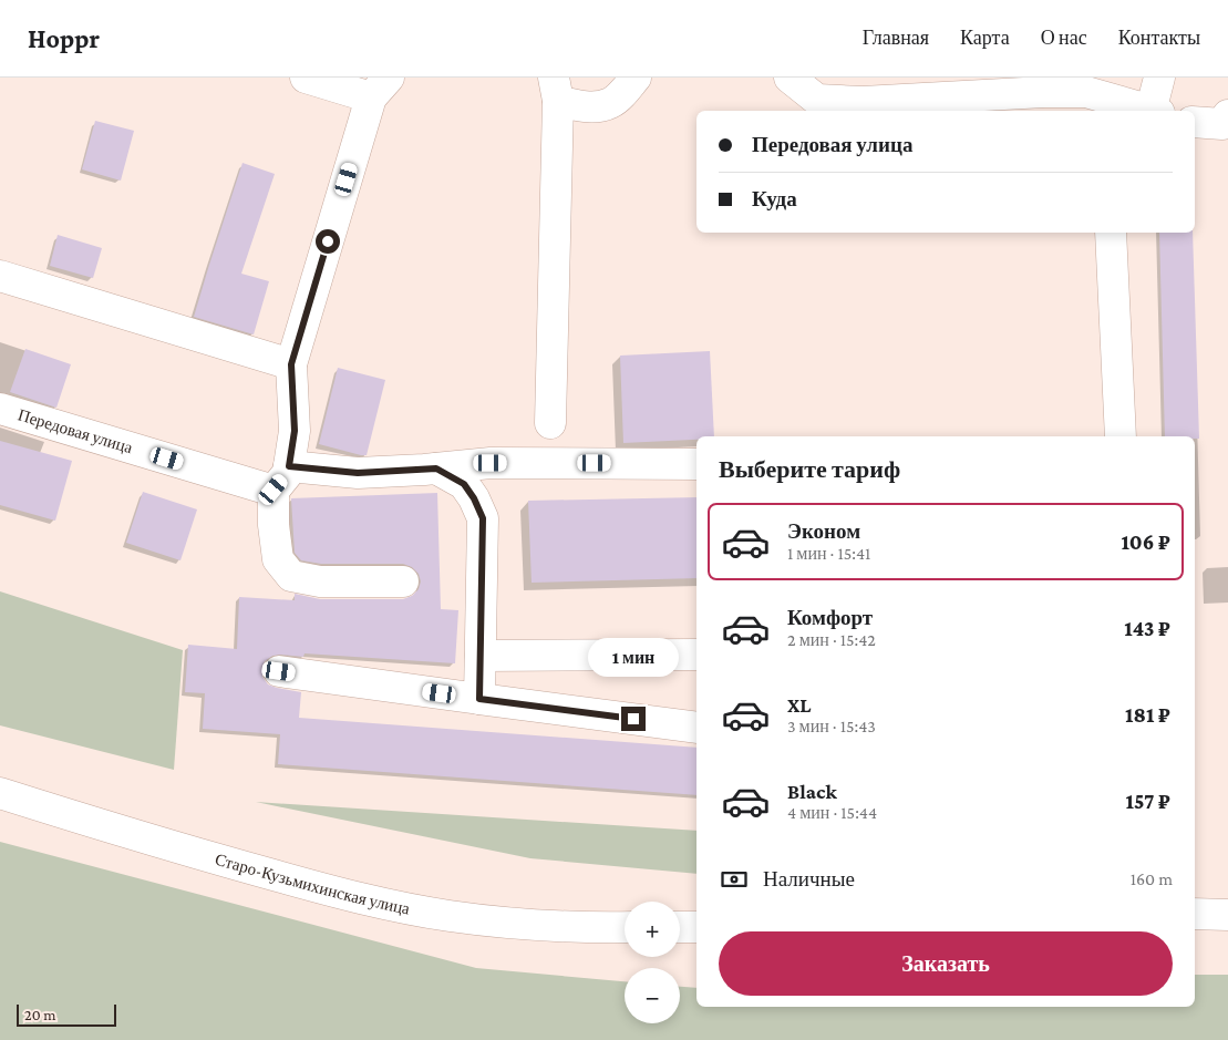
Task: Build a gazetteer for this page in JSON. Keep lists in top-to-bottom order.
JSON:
{
  "streets": {
    "main road": ["Передовая улица", "Старо-Кузьмихинская улица"]
  },
  "scale_bar": "20 m",
  "page": {
    "header": "Hoppr",
    "nav": [
      "Главная",
      "Карта",
      "О нас",
      "Контакты"
    ],
    "banner": ["Передовая улица", "Куда"],
    "heading": "Выберите тариф",
    "list": [
      {
        "name": "Эконом",
        "note": "1 мин · 15:41",
        "value": "106 ₽"
      },
      {
        "name": "Комфорт",
        "note": "2 мин · 15:42",
        "value": "143 ₽"
      },
      {
        "name": "XL",
        "note": "3 мин · 15:43",
        "value": "181 ₽"
      },
      {
        "name": "Black",
        "note": "4 мин · 15:44",
        "value": "157 ₽"
      }
    ],
    "bubble": "1 мин",
    "pay": ["Наличные", "160 m"],
    "map_buttons": ["+", "−"],
    "buttons": "Заказать",
    "scale": "20 m"
  }
}
